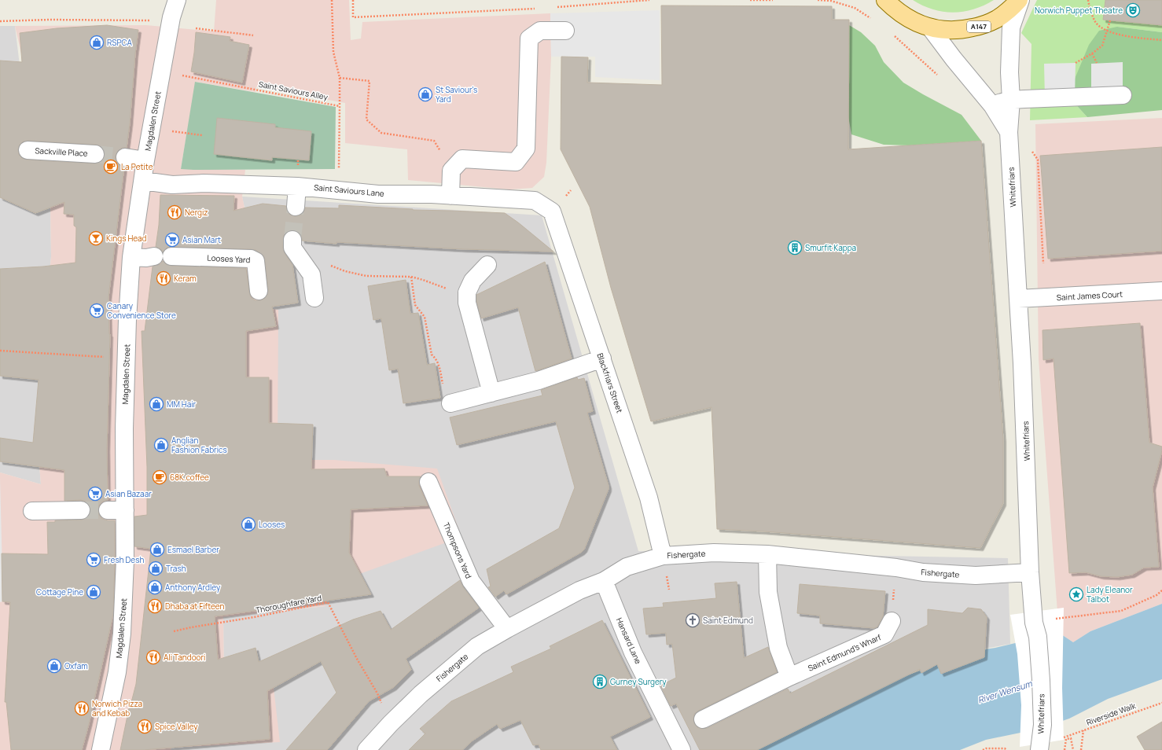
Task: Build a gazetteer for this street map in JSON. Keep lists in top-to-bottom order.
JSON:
{
  "streets": {
    "main road": ["A147"],
    "street": [
      "Magdalen Street",
      "Sackville Place",
      "Whitefriars",
      "Saint Saviours Lane",
      "Looses Yard",
      "Saint James Court",
      "Blackfriars Street",
      "Thompsons Yard",
      "Fishergate",
      "Hansard Lane",
      "Saint Edmund's Wharf"
    ],
    "path": ["Saint Saviours Alley", "Thoroughfare Yard", "Riverside Walk"]
  },
  "crossings": [
    ["A147", "Whitefriars"],
    ["Saint Saviours Alley", "Magdalen Street"],
    ["Magdalen Street", "Saint Saviours Lane"],
    ["Whitefriars", "Saint James Court"],
    ["Whitefriars", "Fishergate"],
    ["Saint Saviours Lane", "Blackfriars Street"],
    ["Blackfriars Street", "Fishergate"],
    ["Thompsons Yard", "Fishergate"],
    ["Fishergate", "Thoroughfare Yard"],
    ["Fishergate", "Hansard Lane"]
  ],
  "water": ["River Wensum"],
  "places": {
    "theatre": ["Norwich Puppet Theatre"],
    "shop": [
      "RSPCA",
      "St Saviour's Yard",
      "MM Hair",
      "Anglian Fashion Fabrics",
      "Looses",
      "Esmael Barber",
      "Trash",
      "Anthony Ardley",
      "Cottage Pine",
      "Oxfam"
    ],
    "cafe": ["La Petite", "68K.coffee"],
    "restaurant": [
      "Nergiz",
      "Keram",
      "Dhaba at Fifteen",
      "Ali Tandoori",
      "Norwich Pizza and Kebab",
      "Spice Valley"
    ],
    "bar": ["Kings Head"],
    "supermarket": [
      "Asian Mart",
      "Canary Convenience Store",
      "Asian Bazaar",
      "Fresh Desh"
    ],
    "building": ["Smurfit Kappa", "Gurney Surgery"],
    "place": ["Lady Eleanor Talbot"],
    "church": ["Saint Edmund"]
  }
}
